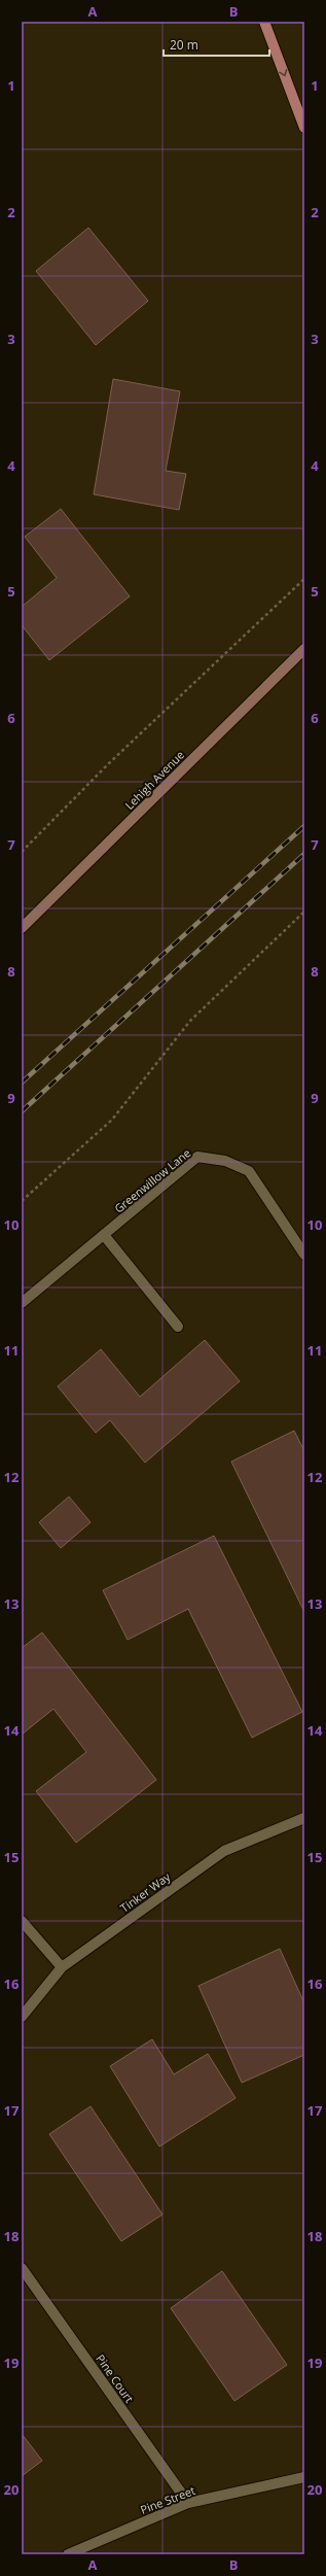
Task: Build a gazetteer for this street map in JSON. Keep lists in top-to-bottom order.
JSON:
{
  "streets": {
    "street": [
      "Lehigh Avenue",
      "Greenwillow Lane",
      "Tinker Way",
      "Pine Court",
      "Pine Street"
    ]
  },
  "crossings": [
    ["Pine Court", "Pine Street"]
  ],
  "scale_bar": "20 m",
  "grid": {
    "columns": ["A", "B"],
    "rows": [
      "1",
      "2",
      "3",
      "4",
      "5",
      "6",
      "7",
      "8",
      "9",
      "10",
      "11",
      "12",
      "13",
      "14",
      "15",
      "16",
      "17",
      "18",
      "19",
      "20"
    ]
  }
}
